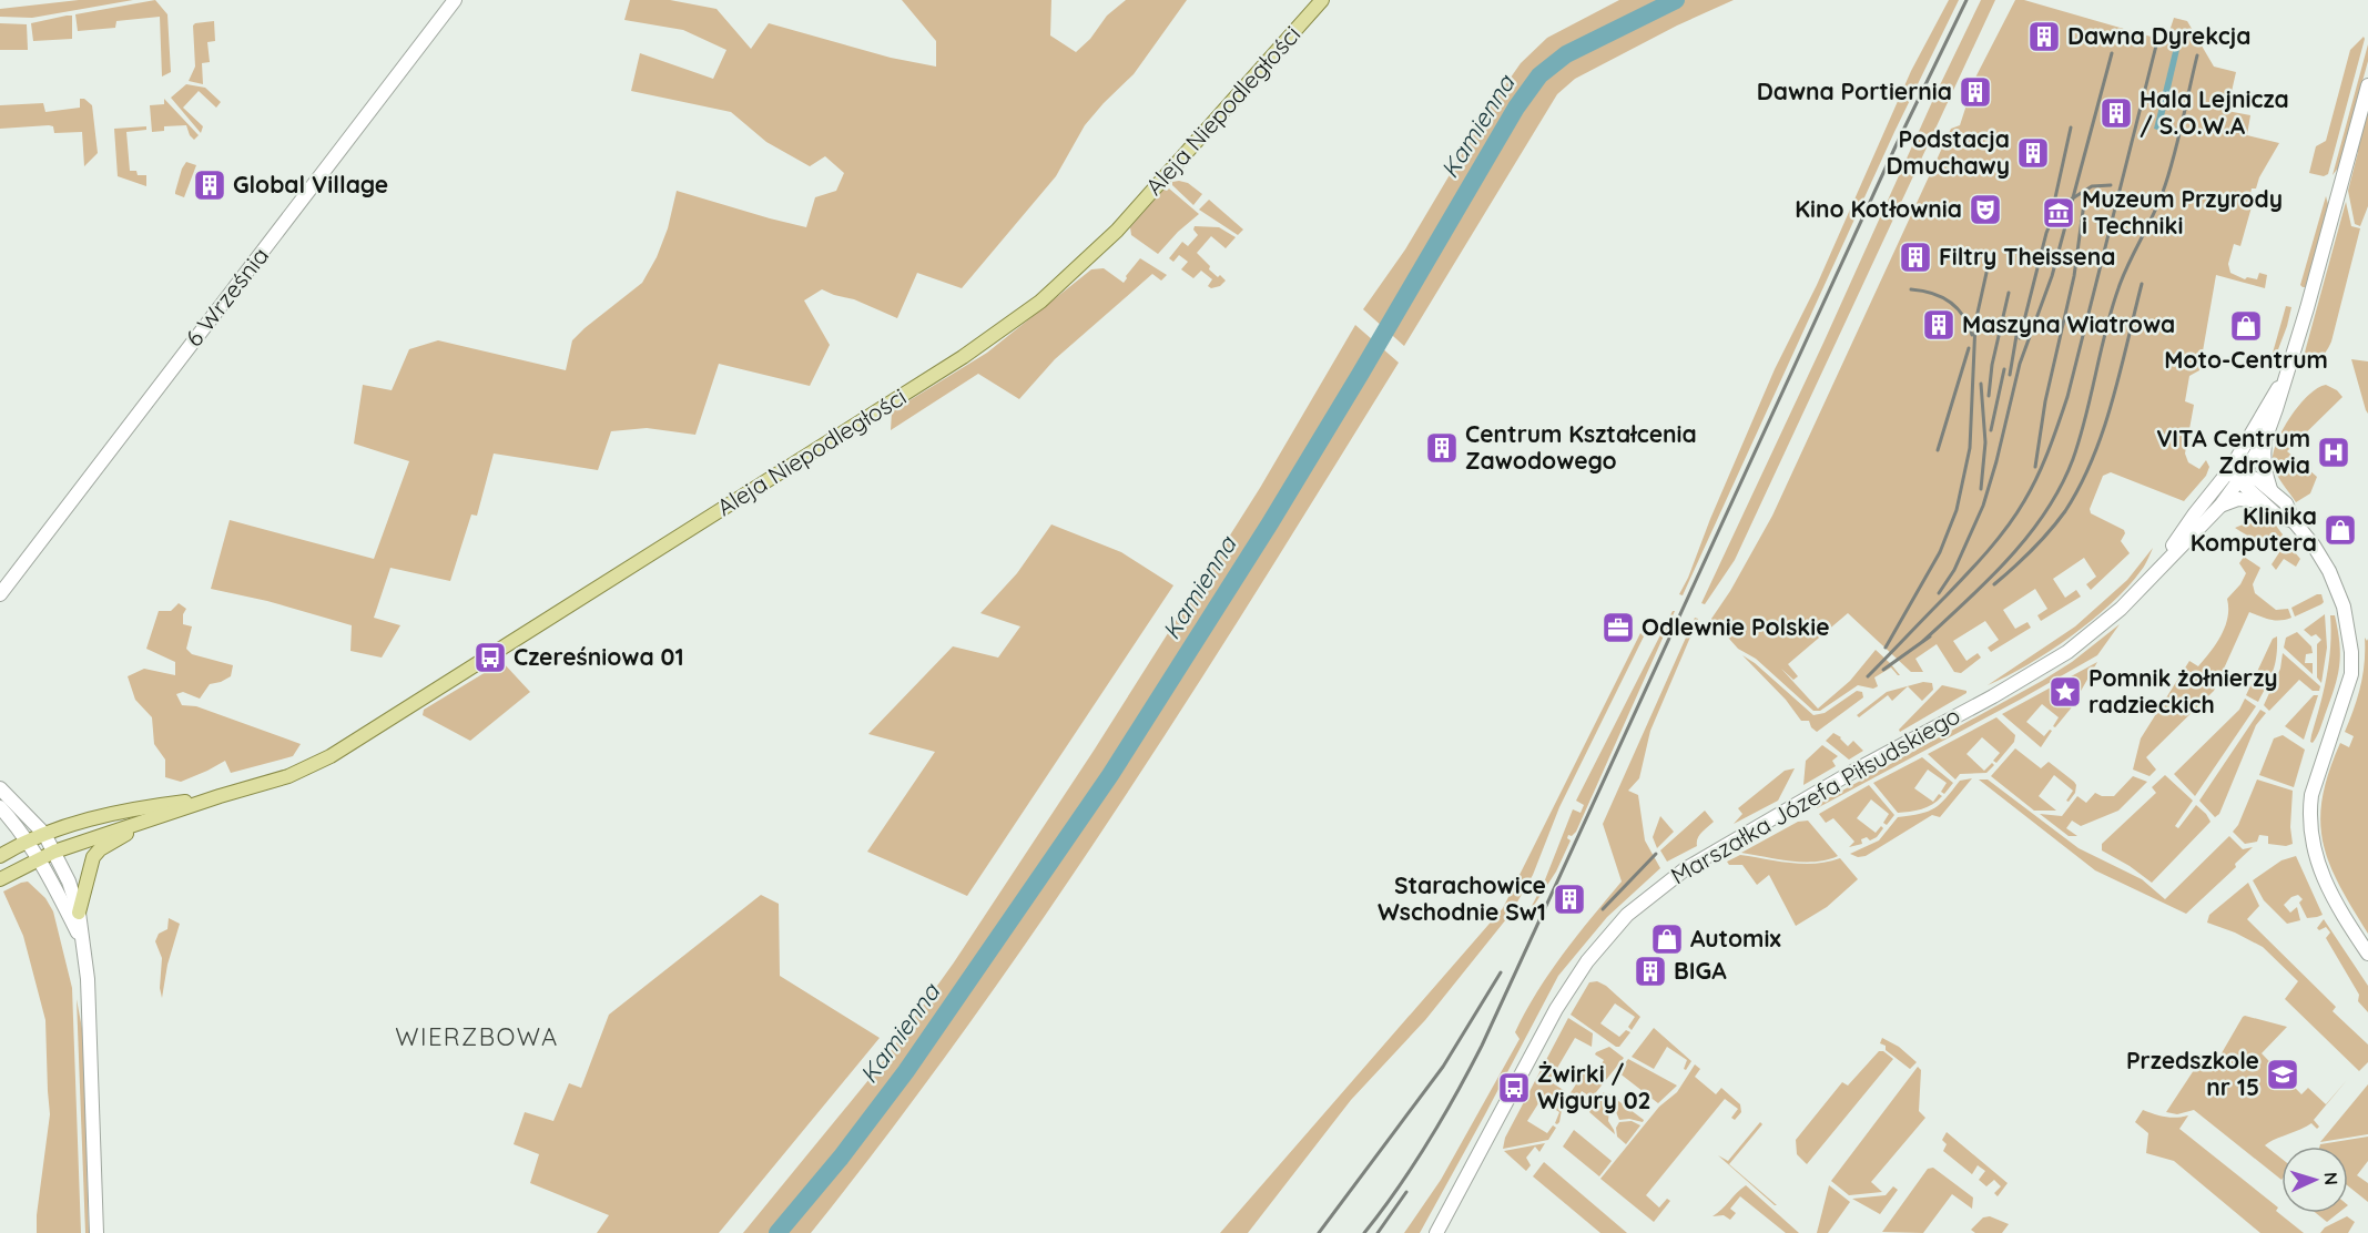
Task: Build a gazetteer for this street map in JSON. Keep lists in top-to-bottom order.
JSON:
{
  "streets": {
    "main road": ["Aleja Niepodległości"],
    "street": ["6 Września", "Marszałka Józefa Piłsudskiego"]
  },
  "districts": ["WIERZBOWA"],
  "water": ["Kamienna"],
  "places": {
    "building": [
      "Dawna Dyrekcja",
      "Dawna Portiernia",
      "Hala Lejnicza / S.O.W.A",
      "Podstacja Dmuchawy",
      "Global Village",
      "Filtry Theissena",
      "Maszyna Wiatrowa",
      "Centrum Kształcenia Zawodowego",
      "Starachowice Wschodnie Sw1",
      "BIGA"
    ],
    "theatre": ["Kino Kotłownia"],
    "museum": ["Muzeum Przyrody i Techniki"],
    "shop": ["Moto-Centrum", "Klinika Komputera", "Automix"],
    "hospital": ["VITA Centrum Zdrowia"],
    "office": ["Odlewnie Polskie"],
    "bus stop": ["Czereśniowa 01", "Żwirki / Wigury 02"],
    "place": ["Pomnik żołnierzy radzieckich"],
    "school or university": ["Przedszkole nr 15"]
  },
  "north": "right"
}
